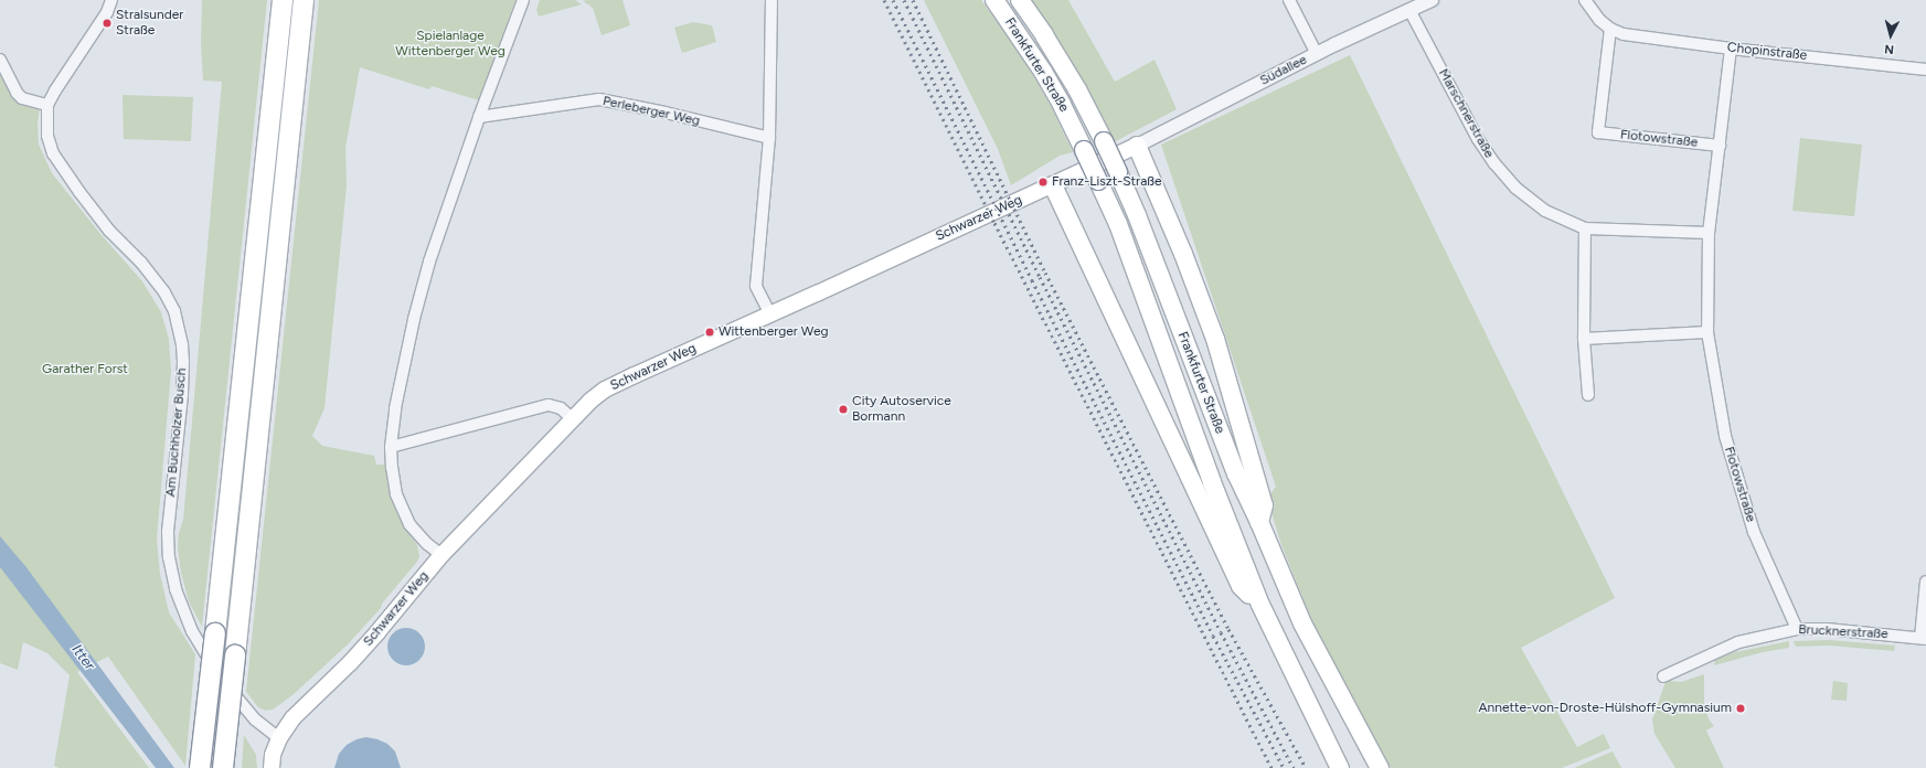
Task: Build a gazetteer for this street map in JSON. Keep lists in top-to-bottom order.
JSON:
{
  "streets": {
    "highway": ["Frankfurter Straße"],
    "main road": ["Schwarzer Weg"],
    "street": [
      "Chopinstraße",
      "Südallee",
      "Perleberger Weg",
      "Marschnerstraße",
      "Flotowstraße",
      "Am Buchholzer Busch",
      "Brucknerstraße"
    ]
  },
  "crossings": [
    ["Chopinstraße", "Flotowstraße"],
    ["Südallee", "Marschnerstraße"],
    ["Südallee", "Schwarzer Weg"],
    ["Marschnerstraße", "Flotowstraße"],
    ["Flotowstraße", "Brucknerstraße"],
    ["Schwarzer Weg", "Am Buchholzer Busch"]
  ],
  "water": ["Itter"],
  "parks": ["Spielanlage Wittenberger Weg", "Garather Forst"],
  "places": [
    "Stralsunder Straße",
    "Franz-Liszt-Straße",
    "Wittenberger Weg",
    "City Autoservice Bormann",
    "Annette-von-Droste-Hülshoff-Gymnasium"
  ],
  "north": "bottom"
}
